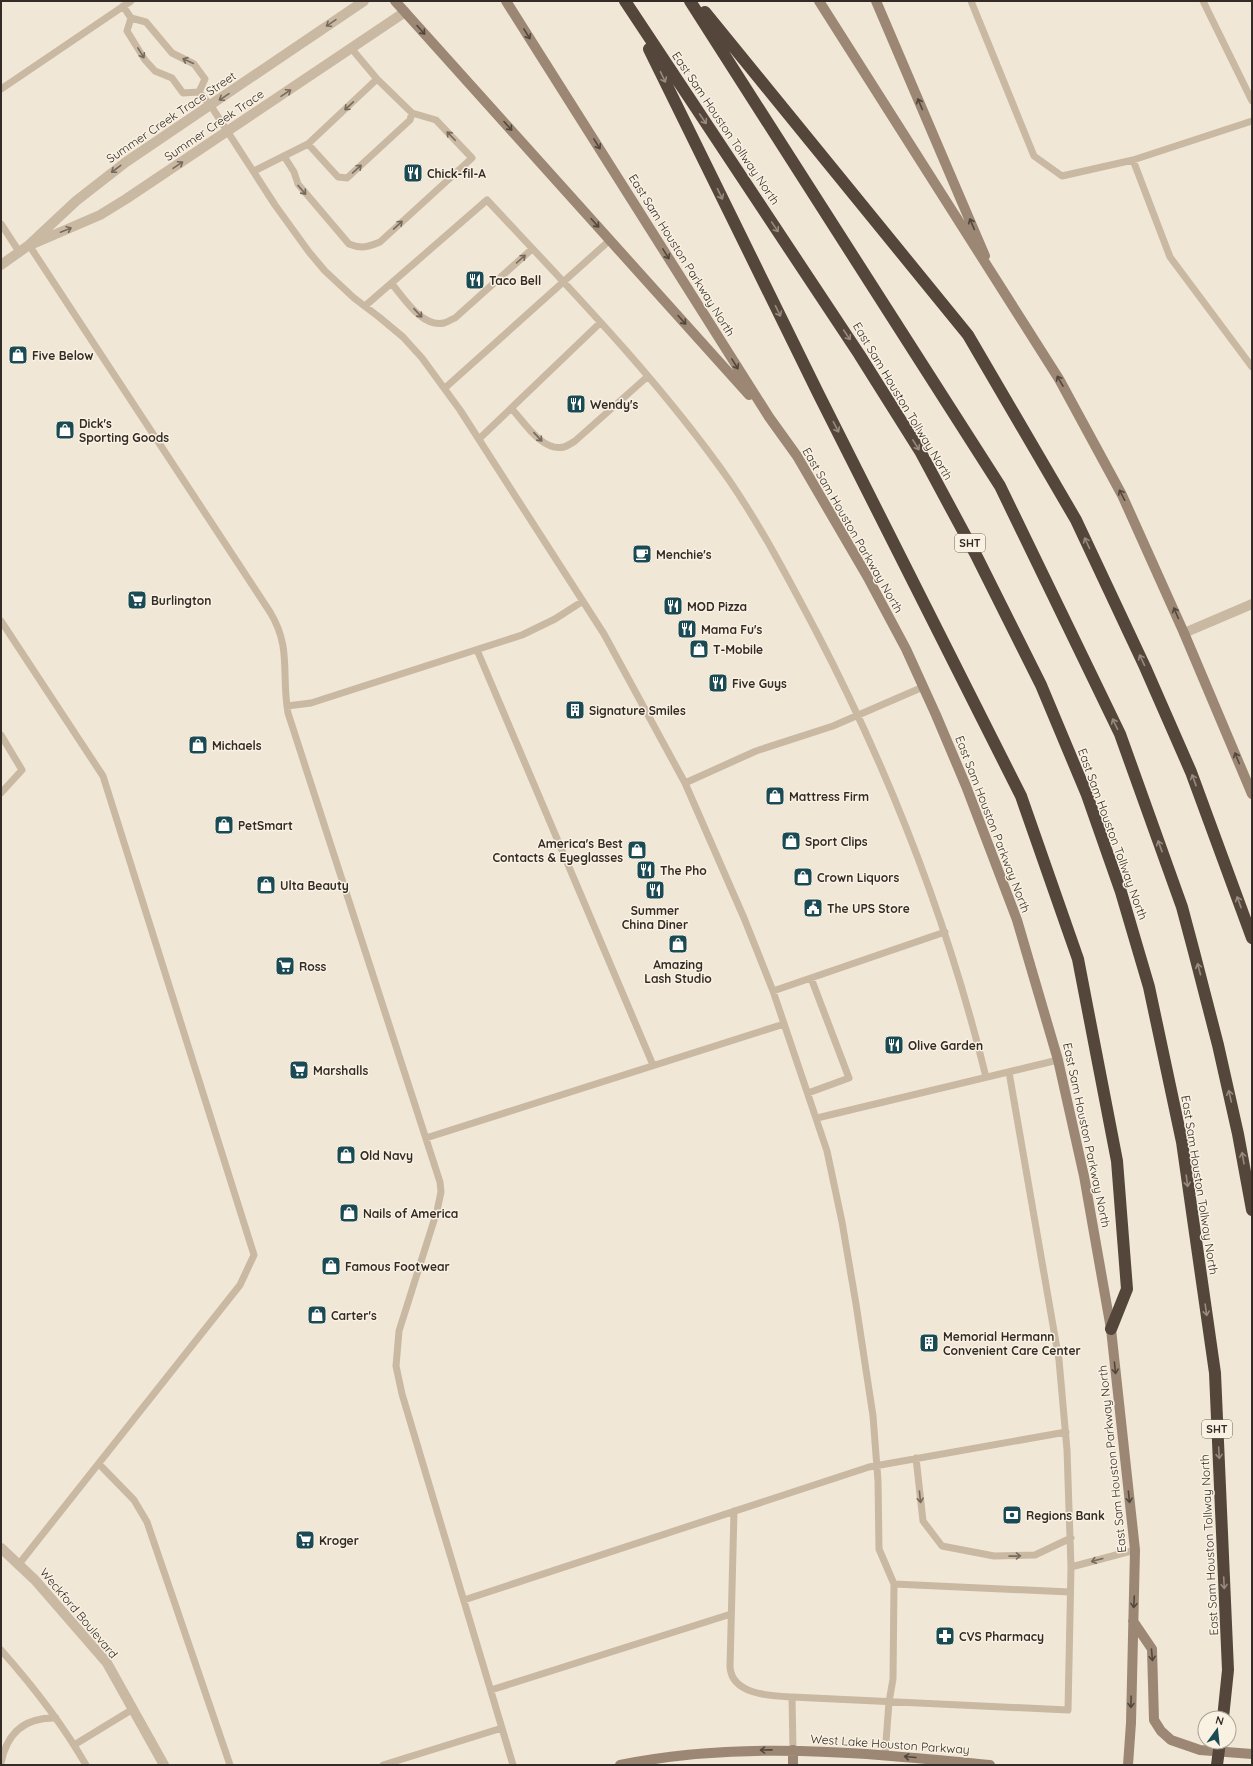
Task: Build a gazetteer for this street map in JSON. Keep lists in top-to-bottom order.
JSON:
{
  "streets": {
    "highway": ["East Sam Houston Tollway North", "SHT"],
    "main road": ["East Sam Houston Parkway North", "West Lake Houston Parkway"],
    "street": ["Summer Creek Trace Street", "Summer Creek Trace", "Weckford Boulevard"]
  },
  "crossings": [
    ["Summer Creek Trace Street", "Summer Creek Trace"]
  ],
  "one_way": ["Summer Creek Trace Street", "Summer Creek Trace", "West Lake Houston Parkway"],
  "places": {
    "restaurant": [
      "Chick-fil-A",
      "Taco Bell",
      "Wendy's",
      "MOD Pizza",
      "Mama Fu's",
      "Five Guys",
      "The Pho",
      "Summer China Diner",
      "Olive Garden"
    ],
    "shop": [
      "Five Below",
      "Dick's Sporting Goods",
      "T-Mobile",
      "Michaels",
      "Mattress Firm",
      "PetSmart",
      "Sport Clips",
      "America's Best Contacts & Eyeglasses",
      "Crown Liquors",
      "Ulta Beauty",
      "Amazing Lash Studio",
      "Old Navy",
      "Nails of America",
      "Famous Footwear",
      "Carter's"
    ],
    "cafe": ["Menchie's"],
    "supermarket": [
      "Burlington",
      "Ross",
      "Marshalls",
      "Kroger"
    ],
    "building": ["Signature Smiles", "Memorial Hermann Convenient Care Center"],
    "public building": ["The UPS Store"],
    "bank": ["Regions Bank"],
    "pharmacy": ["CVS Pharmacy"]
  },
  "north": "top"
}
